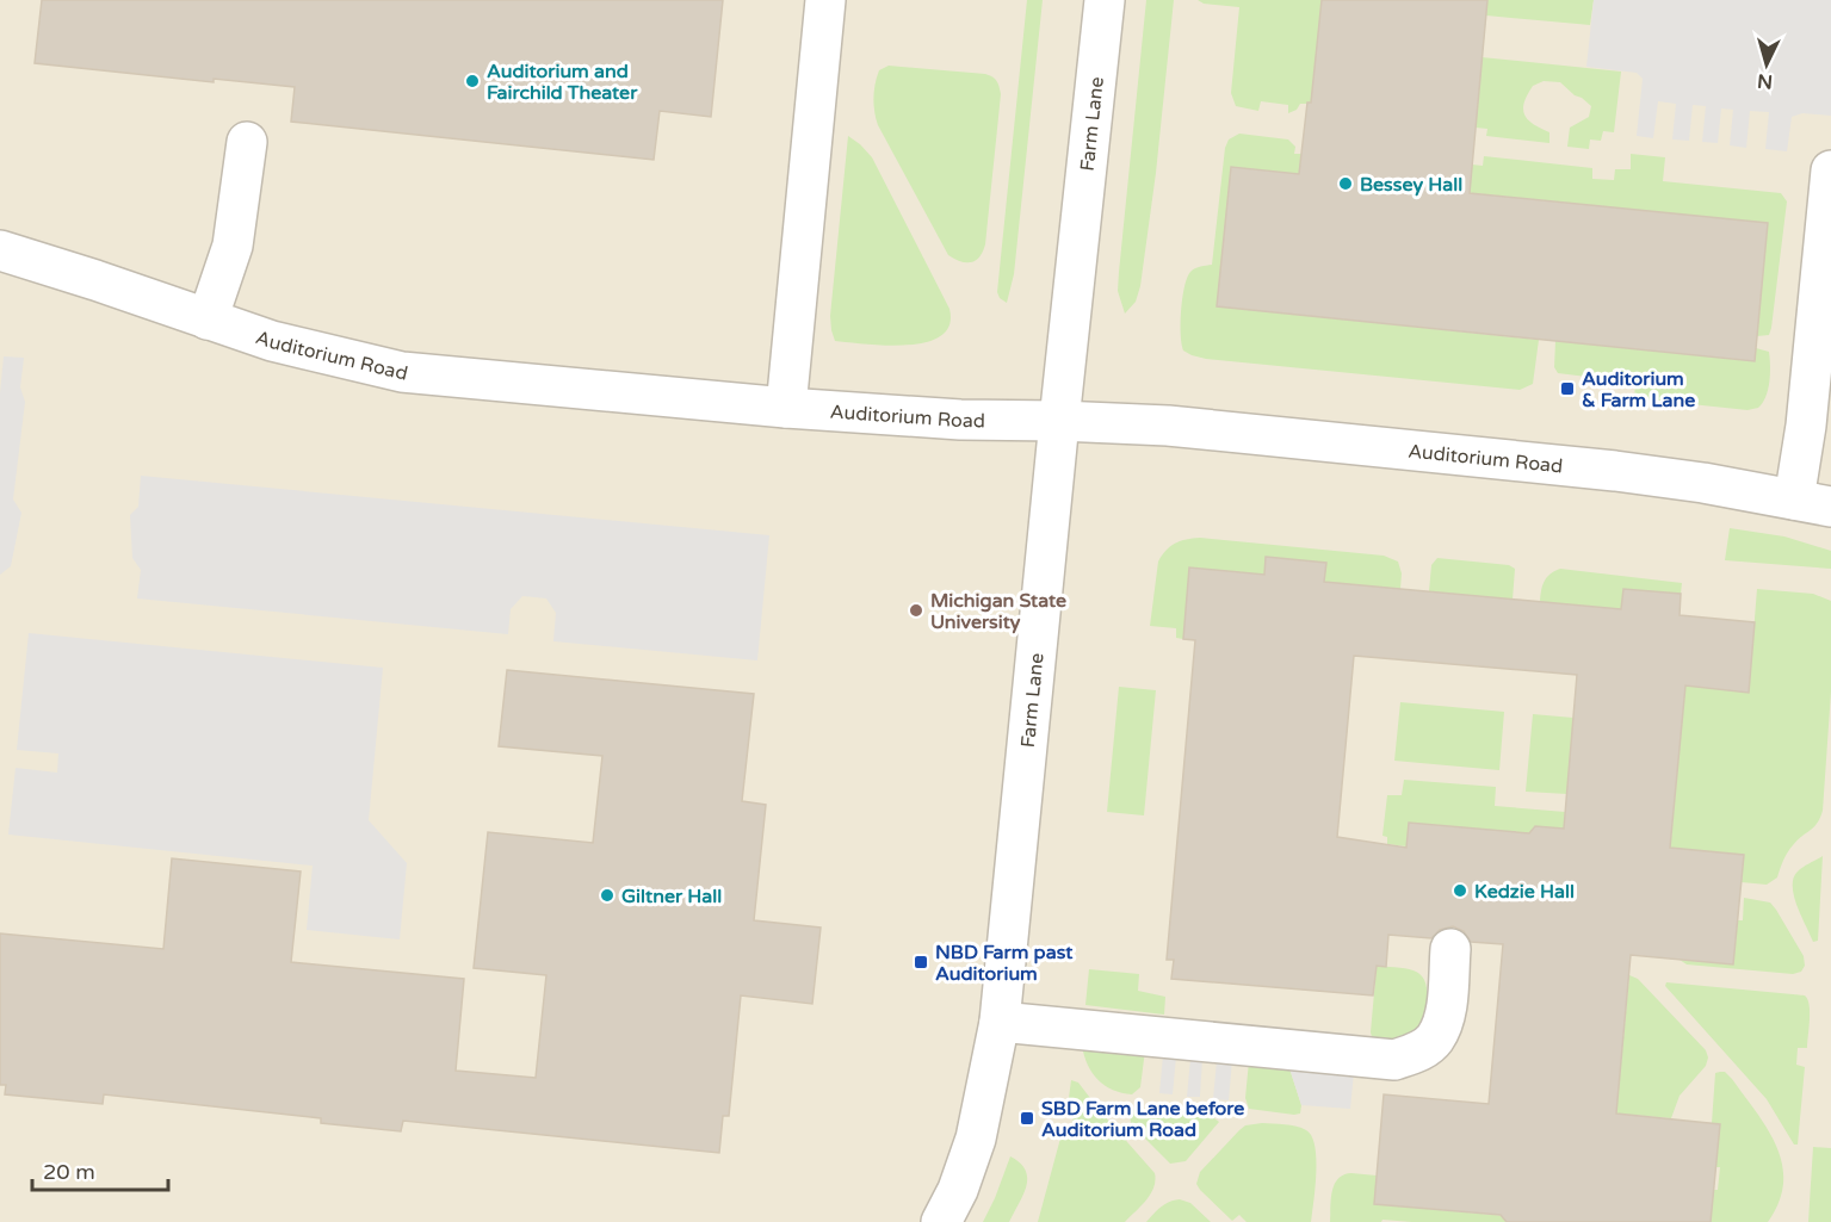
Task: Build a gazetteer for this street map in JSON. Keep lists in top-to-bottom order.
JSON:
{
  "streets": {
    "street": ["Farm Lane", "Auditorium Road"]
  },
  "crossings": [
    ["Farm Lane", "Auditorium Road"]
  ],
  "places": {
    "other": [
      "Auditorium and Fairchild Theater",
      "Bessey Hall",
      "Michigan State University",
      "Kedzie Hall",
      "Giltner Hall"
    ],
    "transit": ["Auditorium & Farm Lane", "NBD Farm past Auditorium", "SBD Farm Lane before Auditorium Road"]
  },
  "scale_bar": "20 m",
  "north": "bottom"
}
